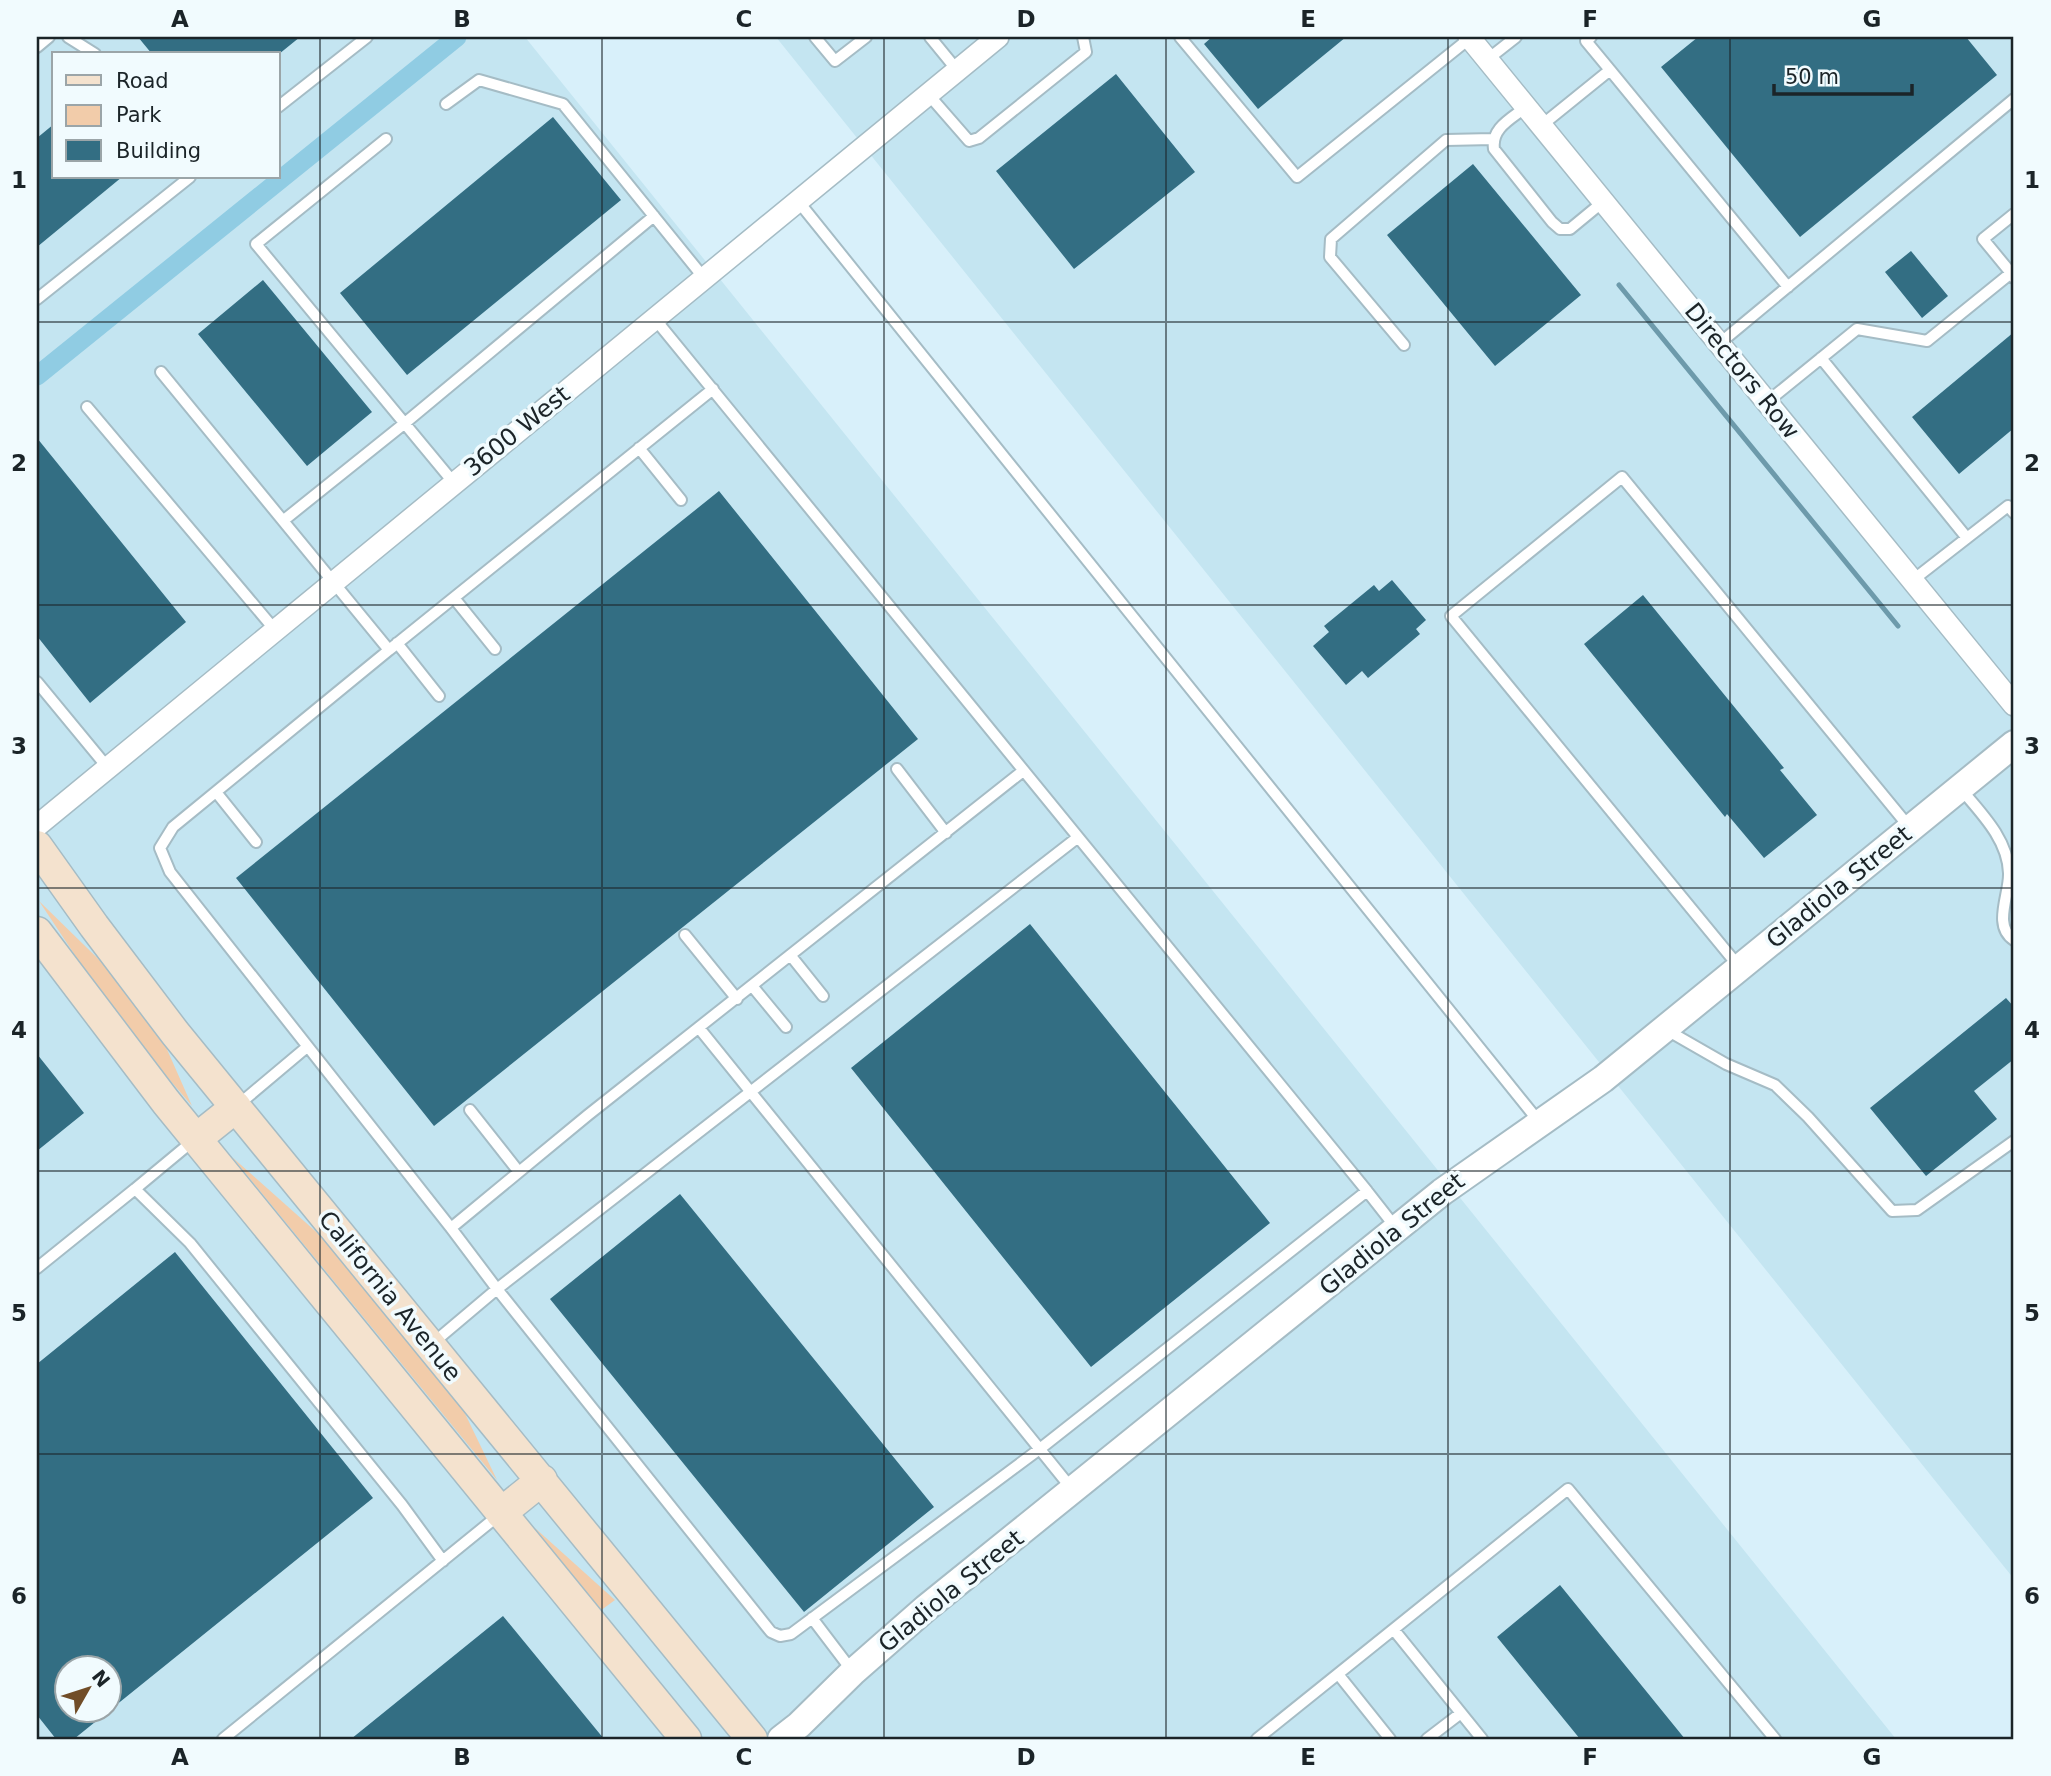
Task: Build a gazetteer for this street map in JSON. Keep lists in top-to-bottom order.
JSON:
{
  "streets": {
    "main road": ["California Avenue"],
    "street": ["Directors Row", "3600 West", "Gladiola Street"]
  },
  "legend": ["Road", "Park", "Building"],
  "scale_bar": "50 m",
  "north": "top right",
  "grid": {
    "columns": [
      "A",
      "B",
      "C",
      "D",
      "E",
      "F",
      "G"
    ],
    "rows": [
      "1",
      "2",
      "3",
      "4",
      "5",
      "6"
    ]
  }
}
